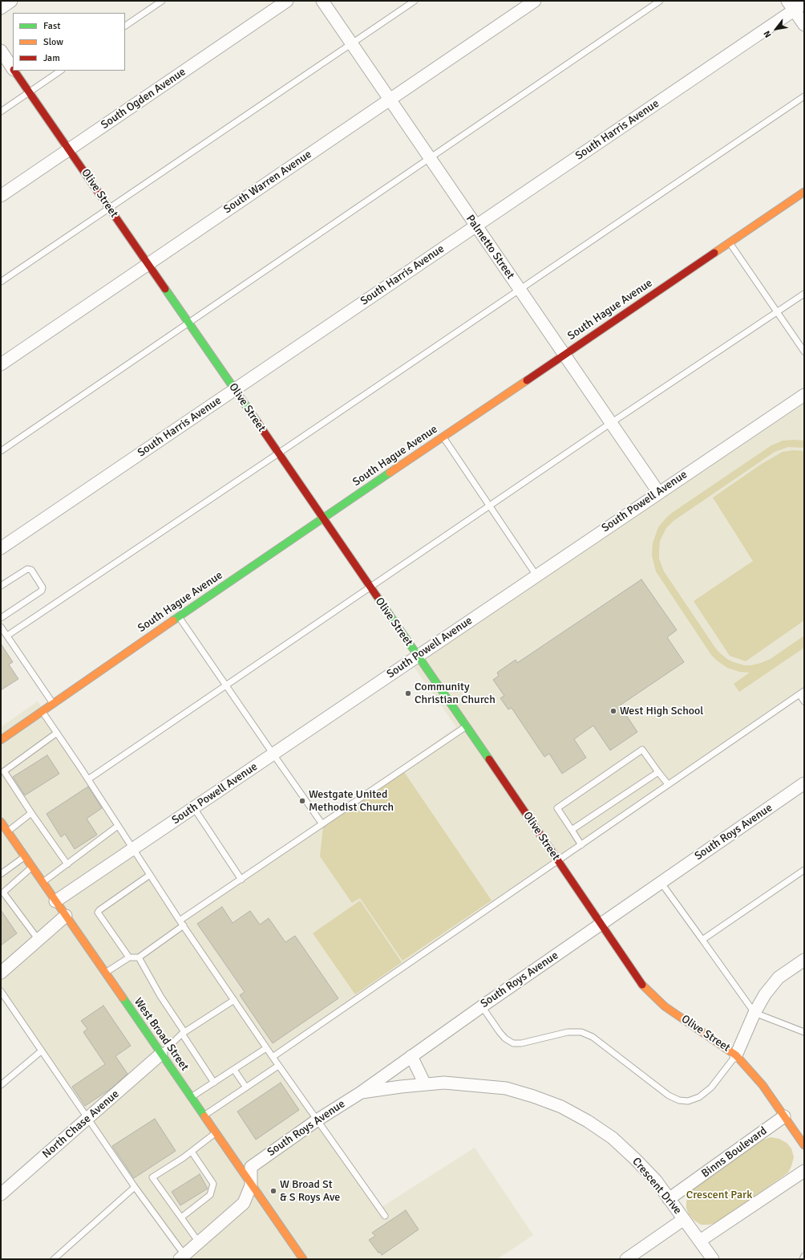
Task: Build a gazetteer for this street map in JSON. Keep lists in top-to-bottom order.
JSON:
{
  "streets": {
    "main road": ["Olive Street", "South Hague Avenue", "West Broad Street"],
    "street": [
      "South Ogden Avenue",
      "South Harris Avenue",
      "South Warren Avenue",
      "Palmetto Street",
      "South Powell Avenue",
      "South Roys Avenue",
      "North Chase Avenue",
      "Binns Boulevard",
      "Crescent Drive"
    ]
  },
  "crossings": [
    ["South Ogden Avenue", "Olive Street"],
    ["South Harris Avenue", "Olive Street"],
    ["South Harris Avenue", "Palmetto Street"],
    ["South Warren Avenue", "Olive Street"],
    ["South Warren Avenue", "Palmetto Street"],
    ["Olive Street", "South Hague Avenue"],
    ["Olive Street", "South Powell Avenue"],
    ["Olive Street", "South Roys Avenue"],
    ["Olive Street", "Binns Boulevard"],
    ["Palmetto Street", "South Hague Avenue"],
    ["Palmetto Street", "South Powell Avenue"],
    ["South Powell Avenue", "West Broad Street"],
    ["South Roys Avenue", "West Broad Street"],
    ["South Roys Avenue", "Crescent Drive"],
    ["West Broad Street", "North Chase Avenue"],
    ["Binns Boulevard", "Crescent Drive"]
  ],
  "parks": ["Crescent Park"],
  "places": [
    "Community Christian Church",
    "West High School",
    "Westgate United Methodist Church",
    "W Broad St & S Roys Ave"
  ],
  "legend": ["Fast", "Slow", "Jam"],
  "north": "bottom left"
}
